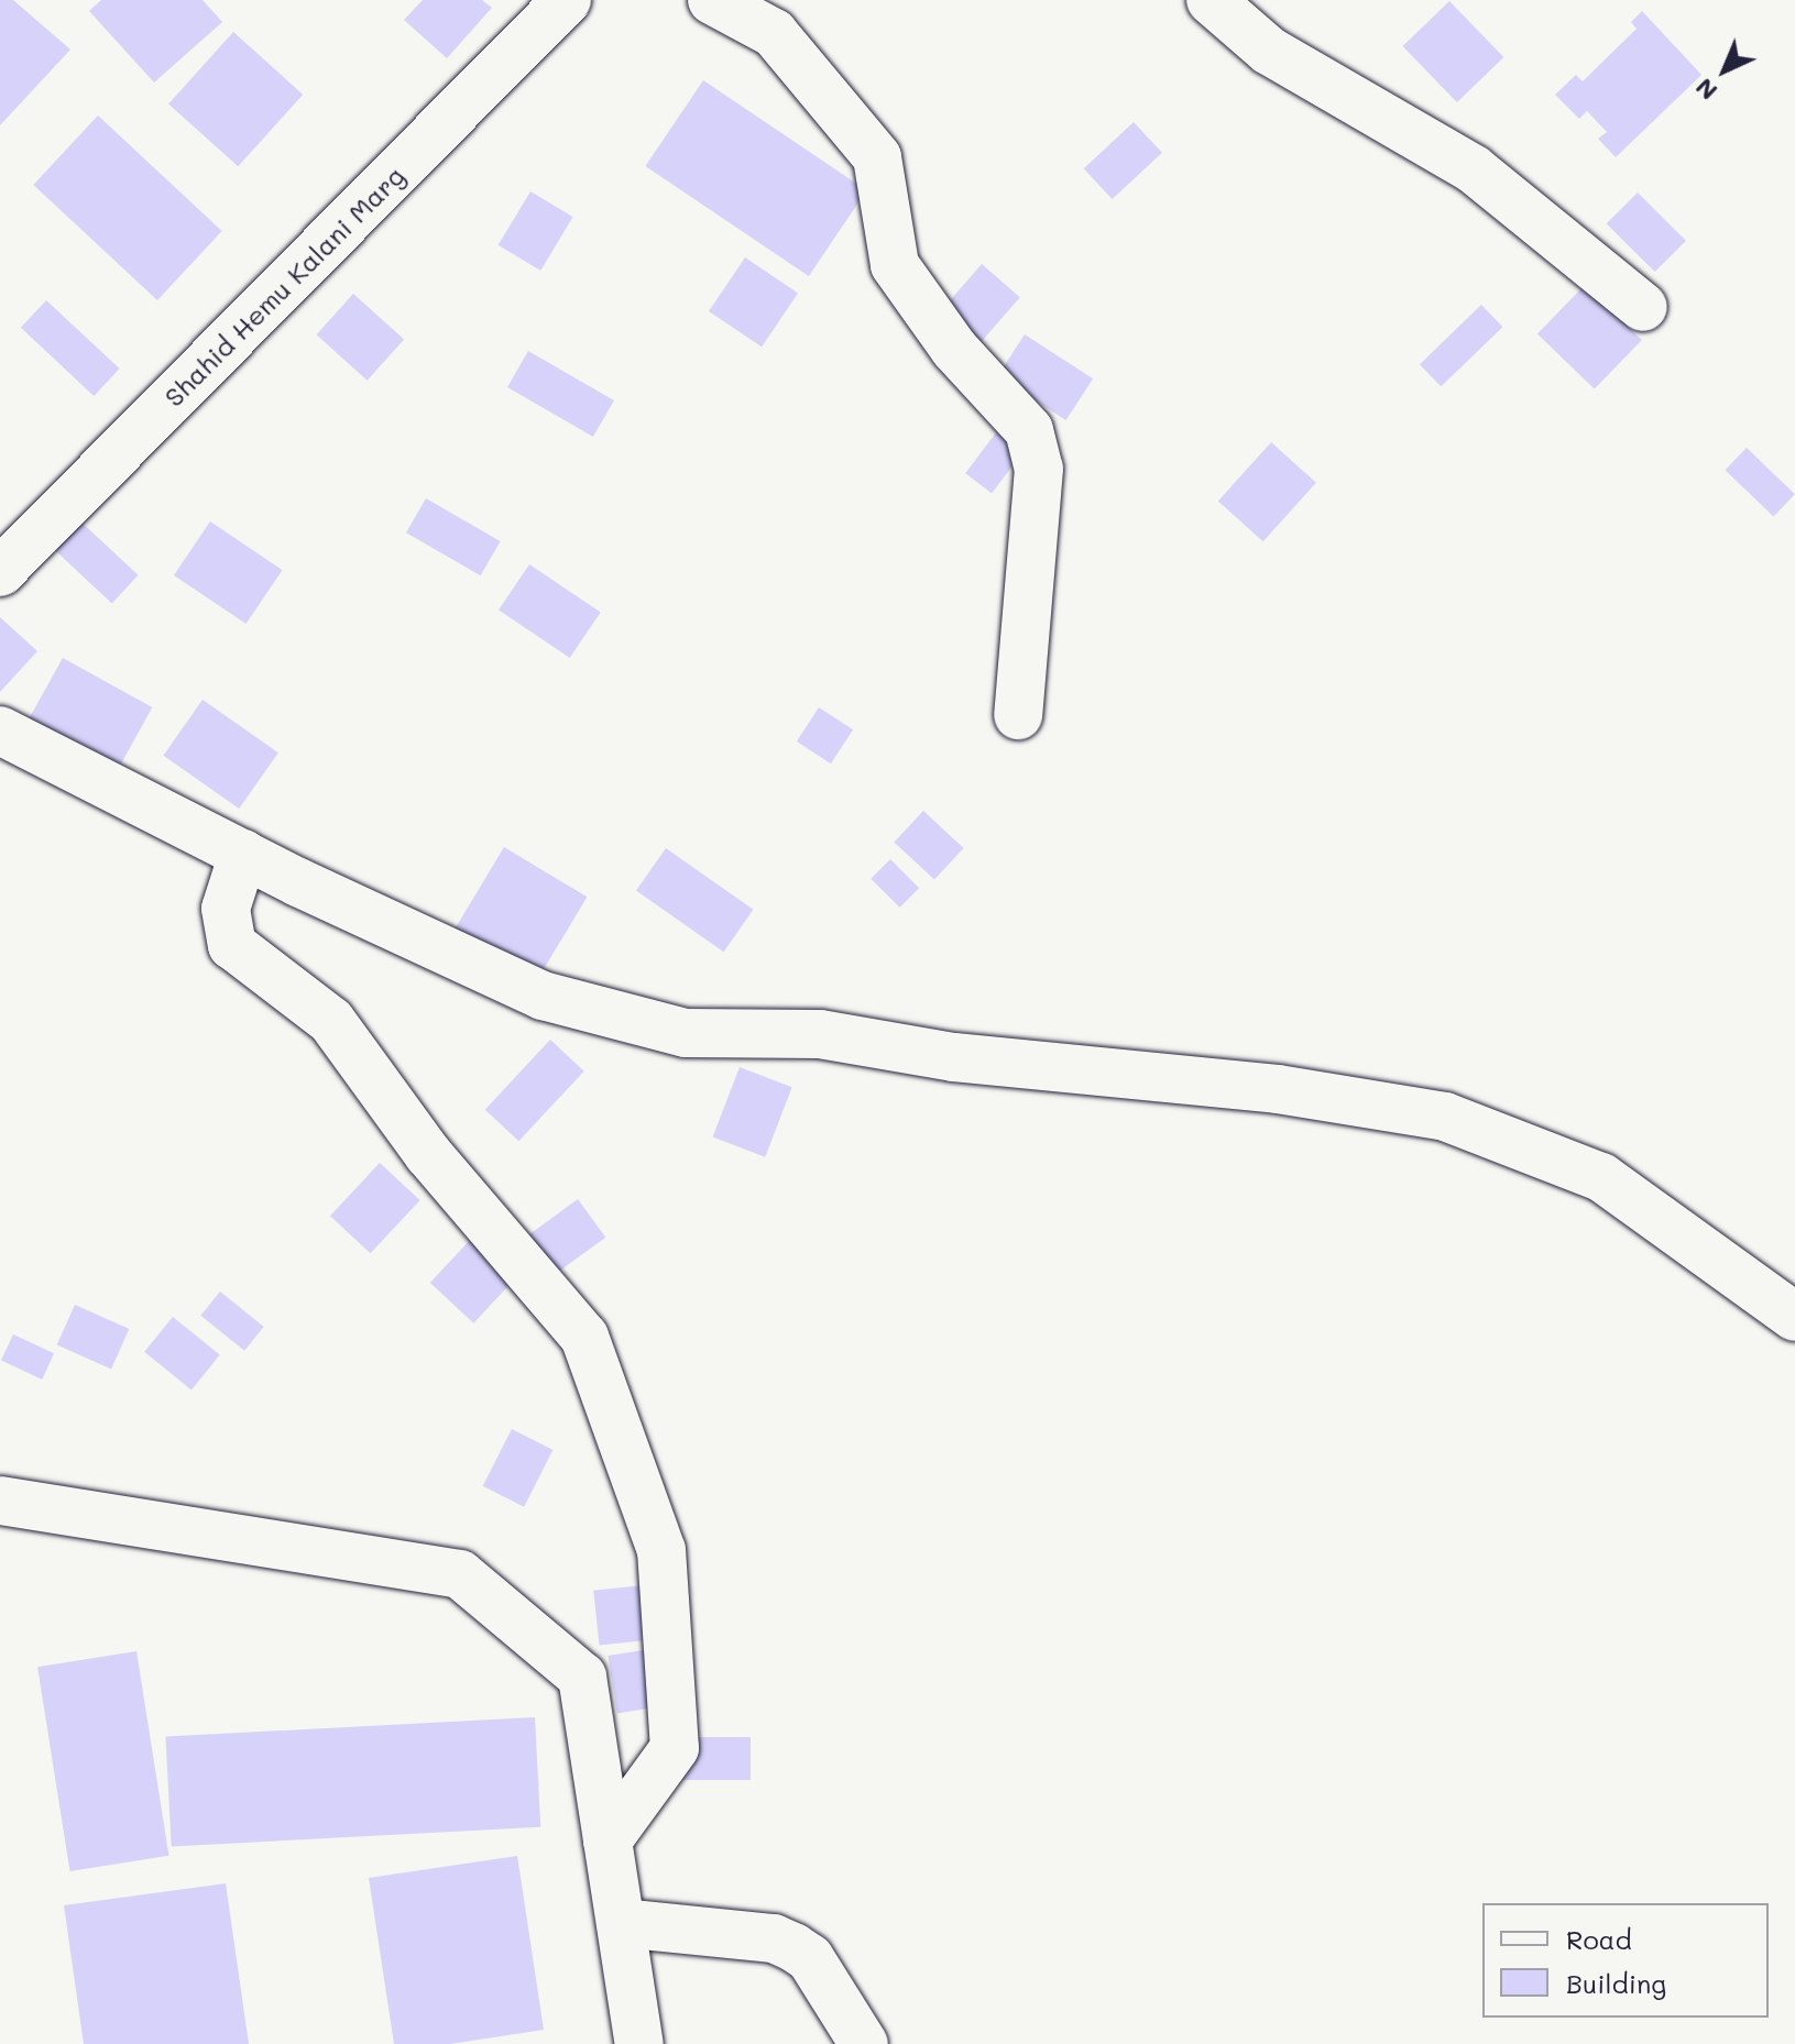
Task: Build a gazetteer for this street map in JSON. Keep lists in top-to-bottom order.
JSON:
{
  "streets": {
    "street": ["Shahid Hemu Kalani Marg"]
  },
  "legend": ["Road", "Building"],
  "north": "bottom left"
}
